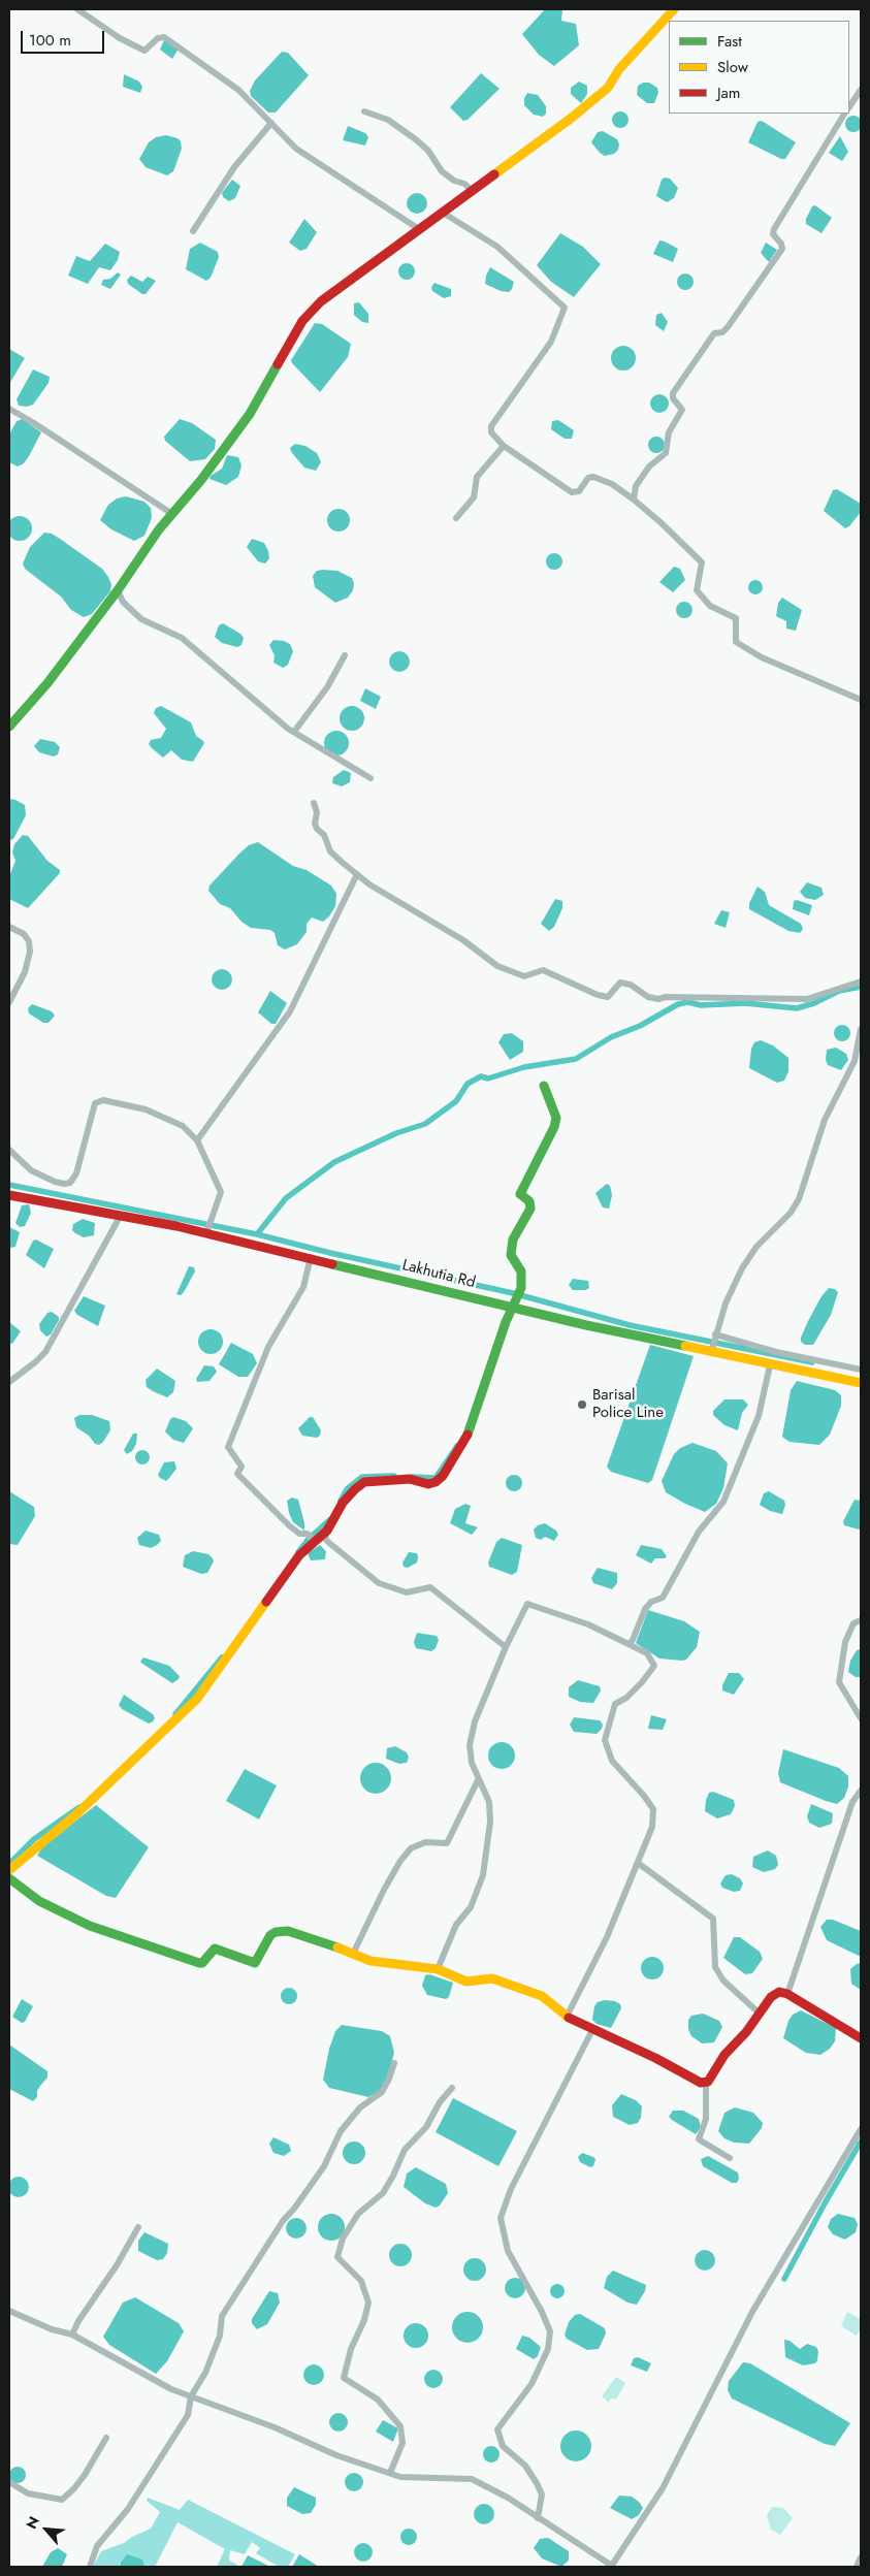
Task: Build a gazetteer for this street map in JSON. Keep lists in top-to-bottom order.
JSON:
{
  "streets": {
    "street": ["Lakhutia Rd"]
  },
  "places": ["Barisal Police Line"],
  "legend": ["Fast", "Slow", "Jam"],
  "scale_bar": "100 m",
  "north": "top left"
}
